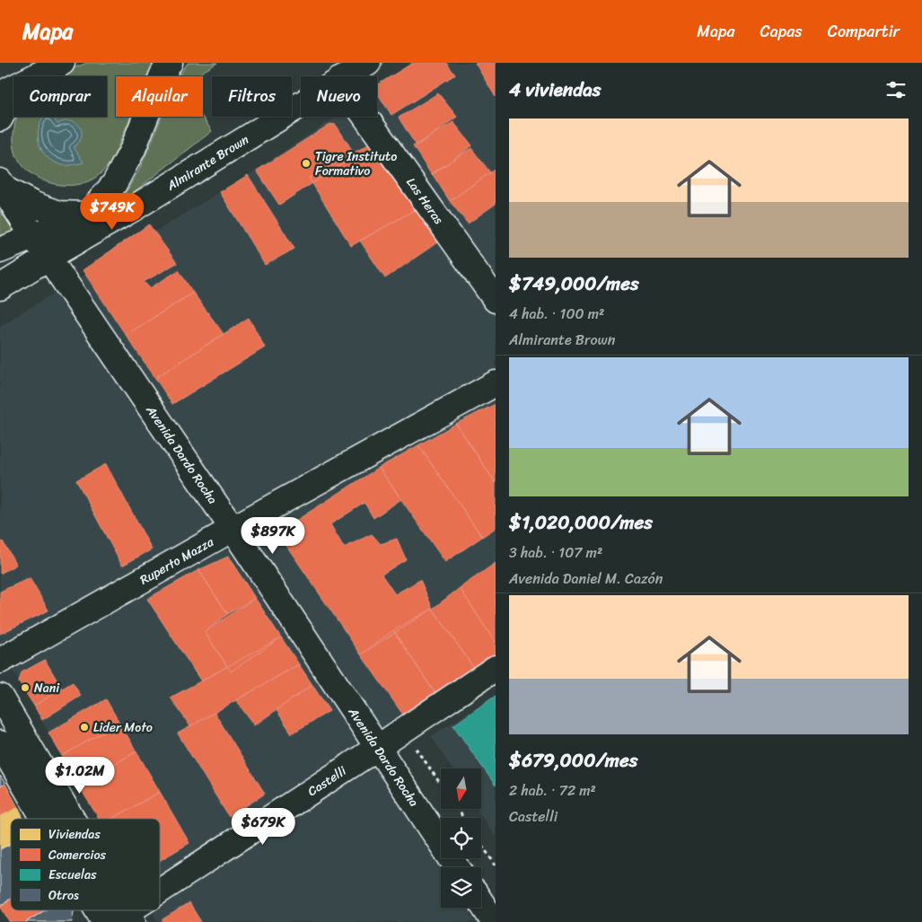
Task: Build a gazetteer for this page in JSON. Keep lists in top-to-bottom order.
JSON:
{
  "streets": {
    "street": [
      "Almirante Brown",
      "Las Heras",
      "Avenida Dardo Rocha",
      "Ruperto Mazza",
      "Castelli"
    ]
  },
  "crossings": [
    ["Almirante Brown", "Avenida Dardo Rocha"],
    ["Avenida Dardo Rocha", "Ruperto Mazza"],
    ["Avenida Dardo Rocha", "Castelli"]
  ],
  "places": ["Tigre Instituto Formativo", "Nani", "Lider Moto"],
  "legend": [
    "Viviendas",
    "Comercios",
    "Escuelas",
    "Otros"
  ],
  "north": "bottom",
  "page": {
    "header": "Mapa",
    "nav": ["Mapa", "Capas", "Compartir"],
    "heading": "4 viviendas",
    "chip": [
      "Comprar",
      "Alquilar",
      "Filtros",
      "Nuevo"
    ],
    "list": [
      {
        "name": "$749,000/mes",
        "note": "4 hab. · 100 m² · Almirante Brown"
      },
      {
        "name": "$1,020,000/mes",
        "note": "3 hab. · 107 m² · Avenida Daniel M. Cazón"
      },
      {
        "name": "$679,000/mes",
        "note": "2 hab. · 72 m² · Castelli"
      }
    ],
    "price": [
      "$749K",
      "$897K",
      "$1.02M",
      "$679K"
    ]
  }
}
